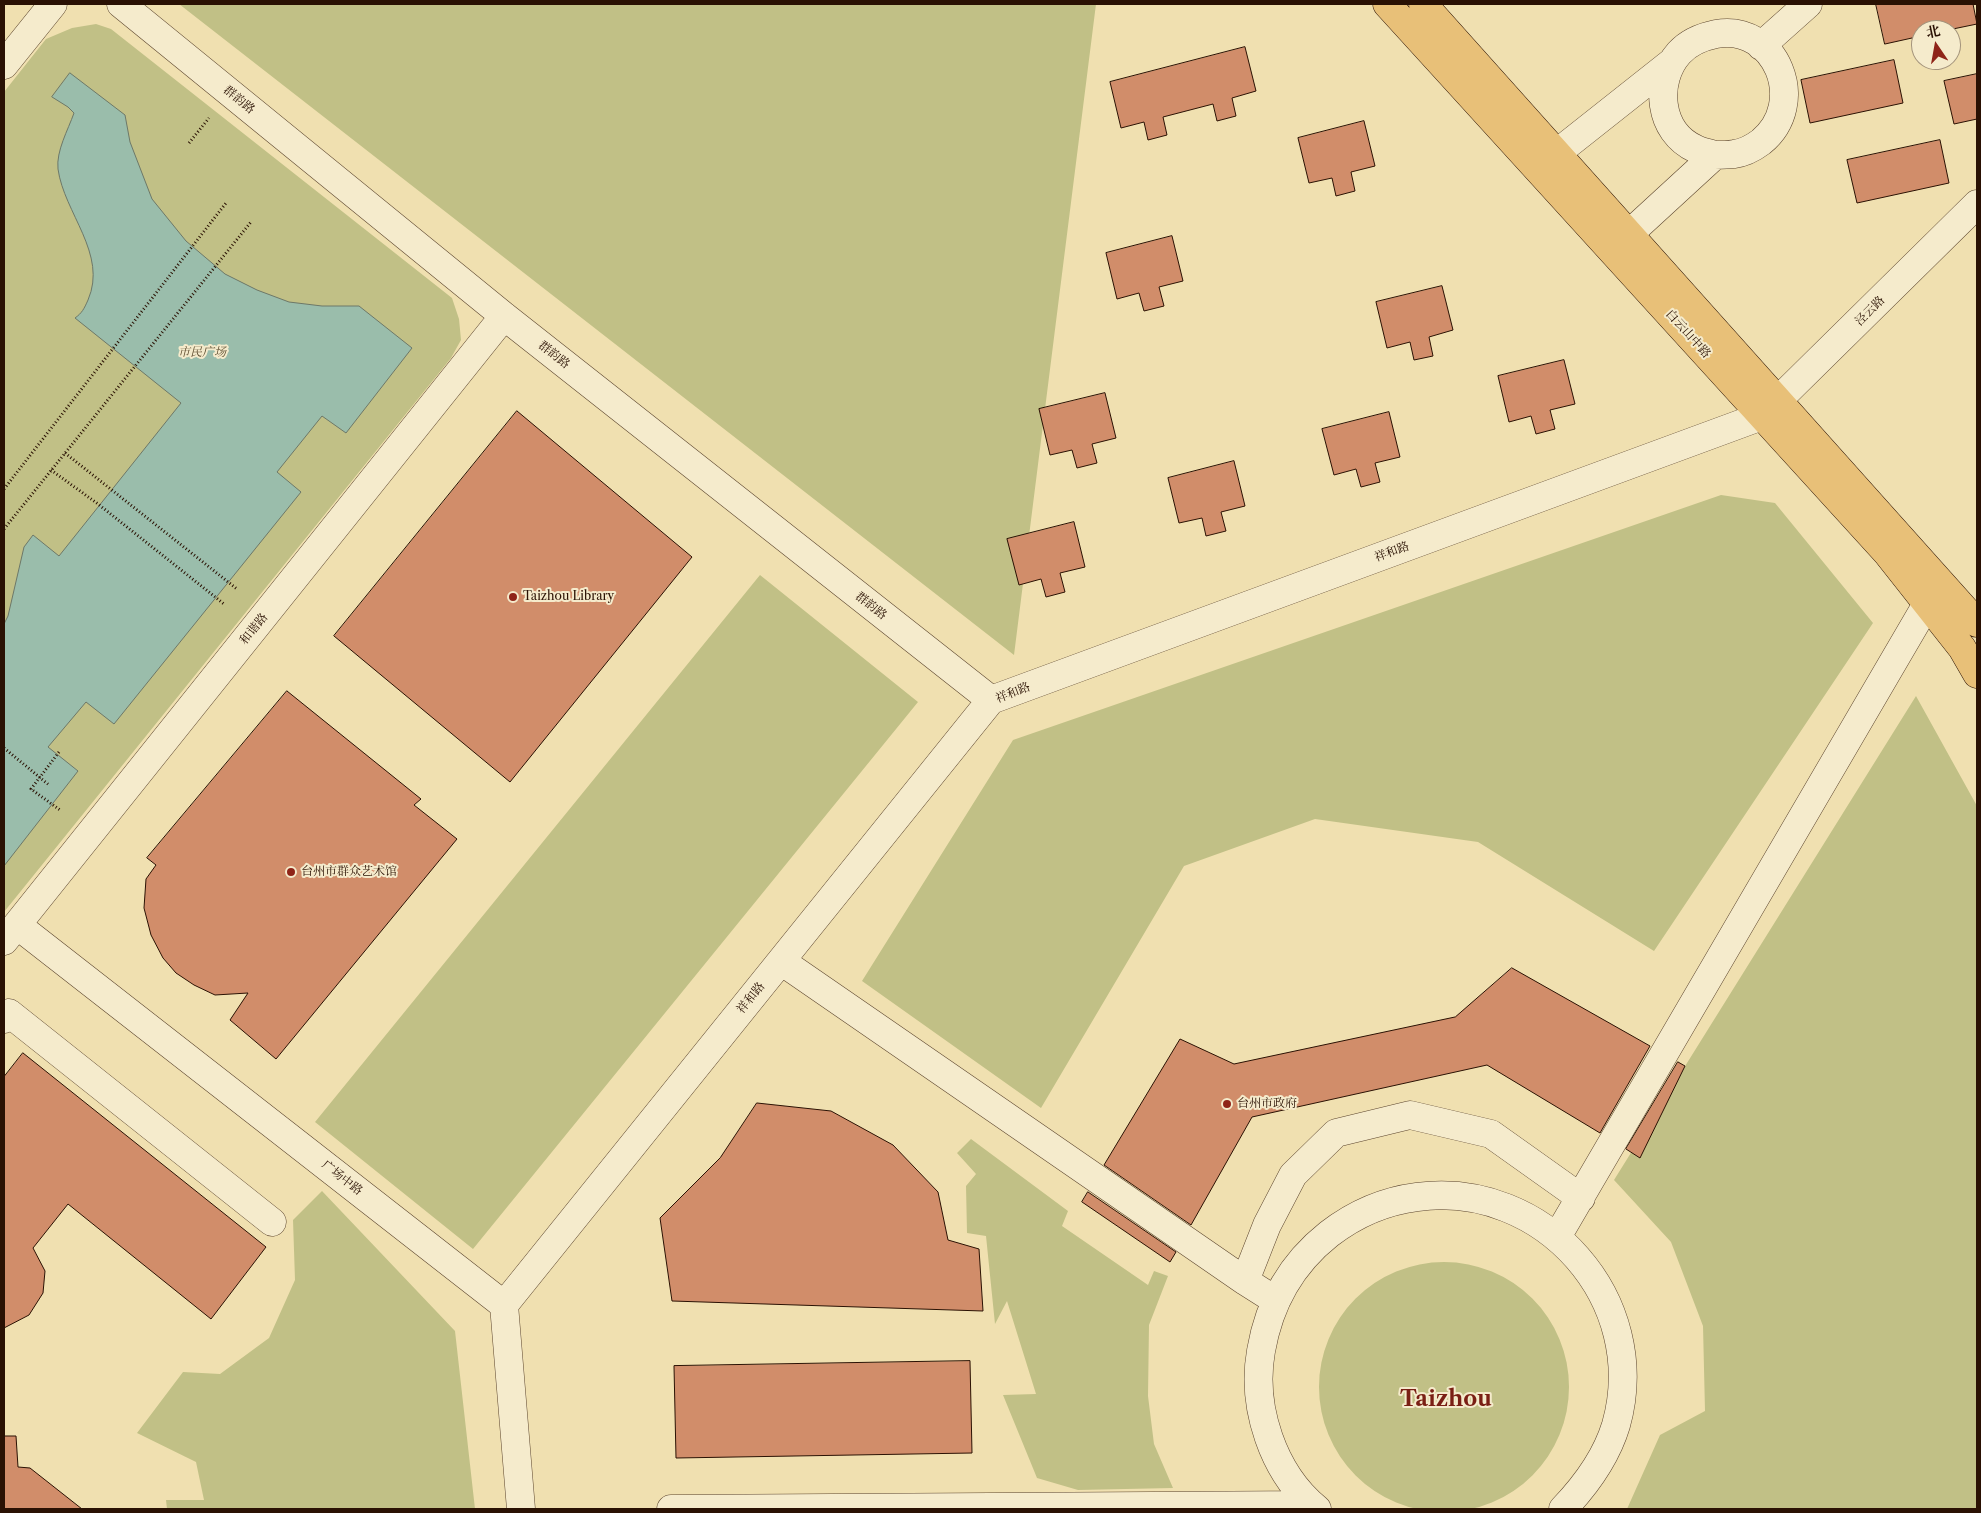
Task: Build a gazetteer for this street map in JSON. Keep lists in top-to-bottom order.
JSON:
{
  "streets": {
    "main road": ["白云山中路"],
    "street": [
      "群韵路",
      "泾云路",
      "祥和路",
      "和谐路",
      "广场中路"
    ]
  },
  "crossings": [
    ["群韵路", "祥和路"],
    ["群韵路", "和谐路"],
    ["泾云路", "白云山中路"],
    ["泾云路", "祥和路"],
    ["白云山中路", "祥和路"],
    ["祥和路", "广场中路"],
    ["和谐路", "广场中路"]
  ],
  "districts": ["Taizhou"],
  "parks": ["市民广场"],
  "places": ["Taizhou Library", "台州市群众艺术馆", "台州市政府"],
  "north": "top"
}
